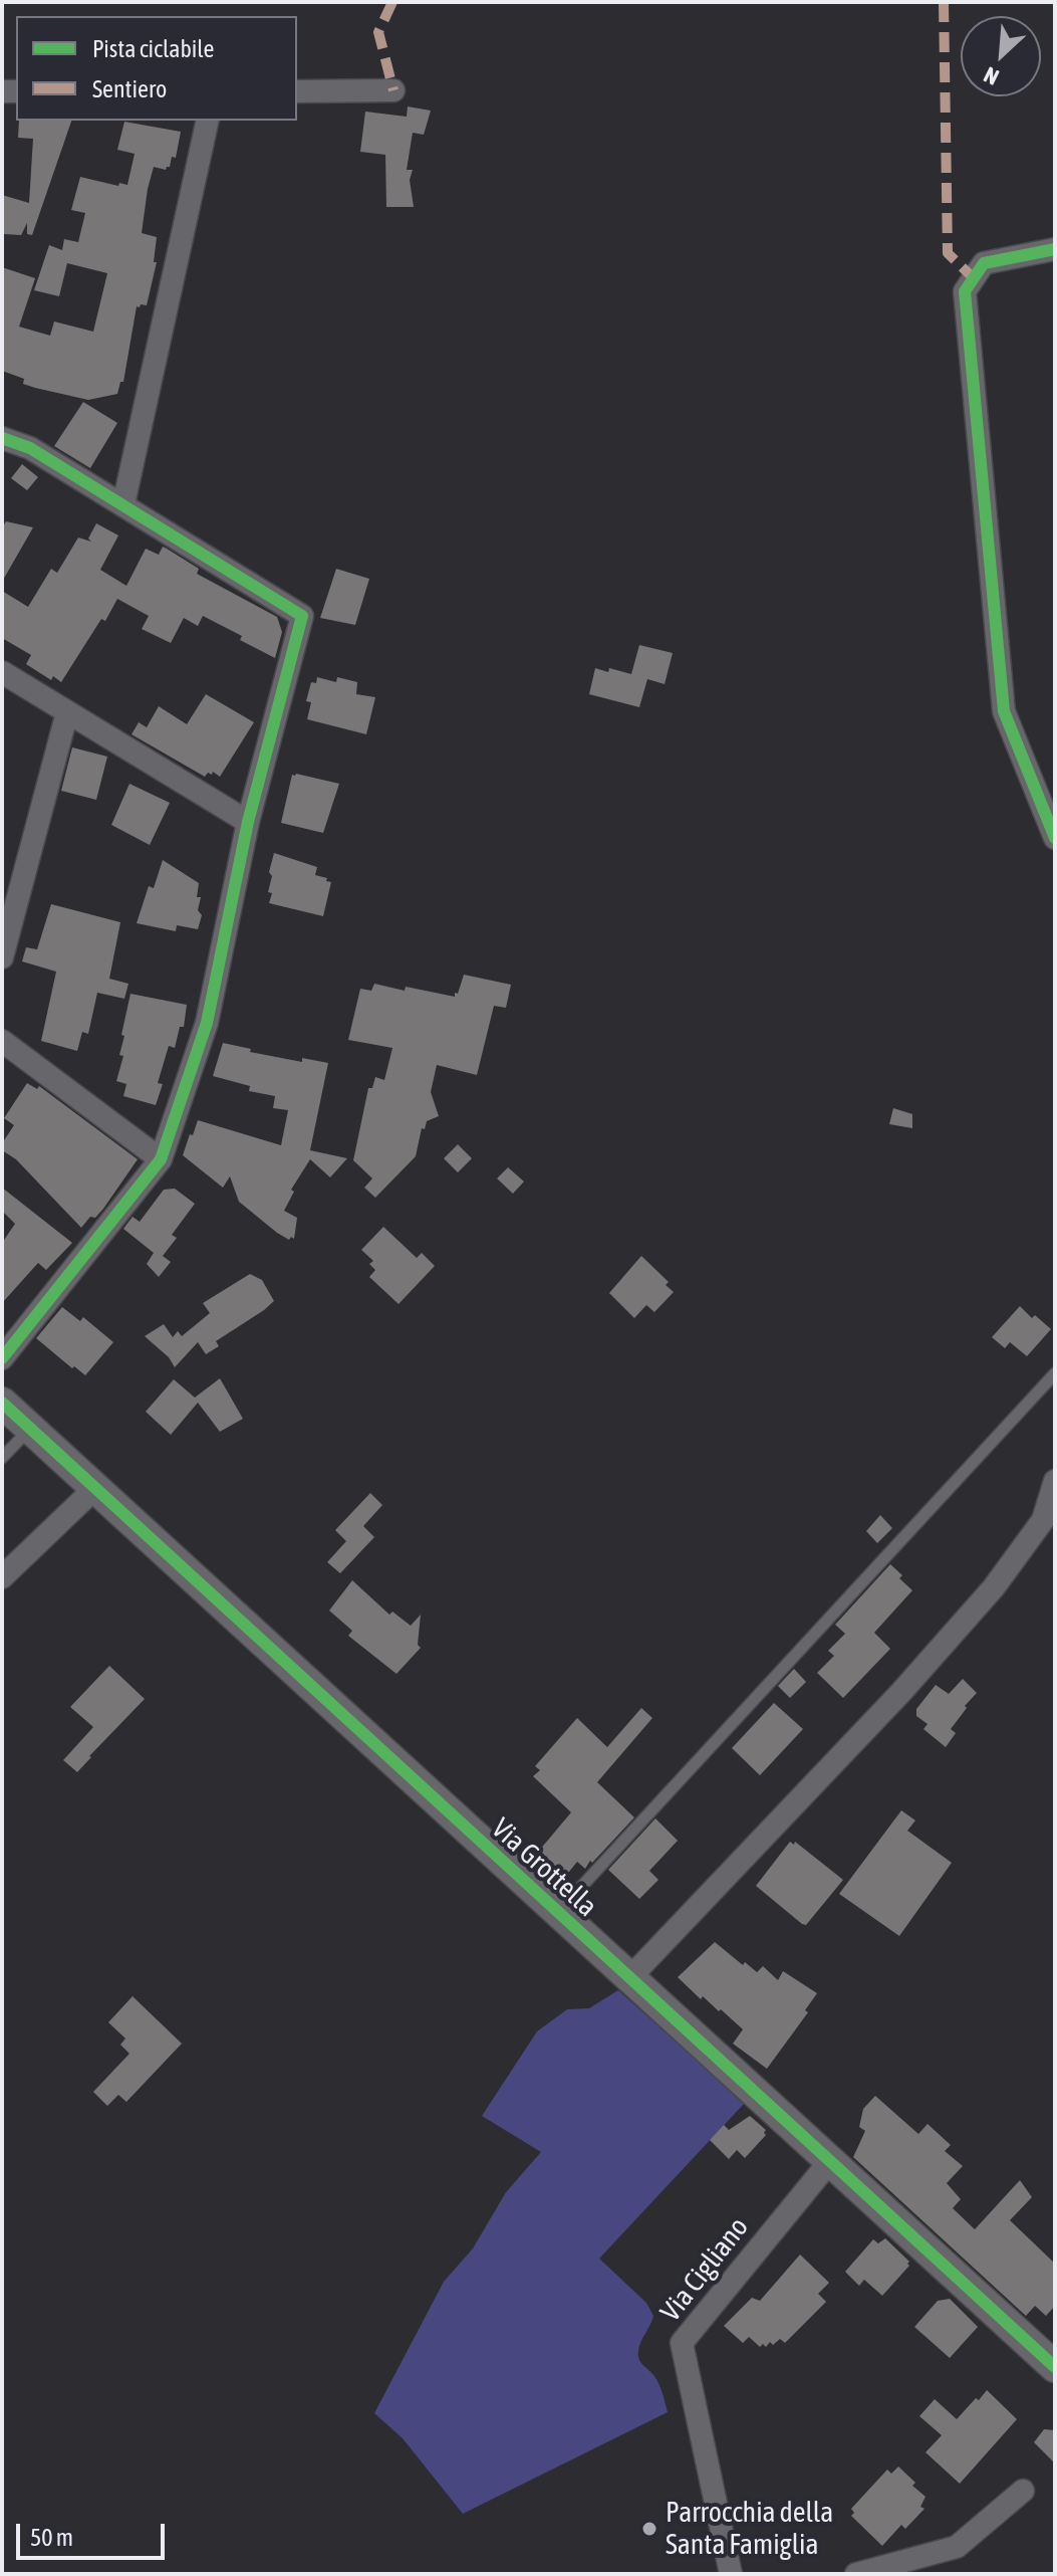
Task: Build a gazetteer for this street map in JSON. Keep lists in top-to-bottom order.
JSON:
{
  "streets": {
    "street": ["Via Grottella", "Via Cigliano"]
  },
  "crossings": [
    ["Via Grottella", "Via Cigliano"]
  ],
  "places": ["Parrocchia della Santa Famiglia"],
  "legend": ["Pista ciclabile", "Sentiero"],
  "scale_bar": "50 m",
  "north": "bottom left"
}
